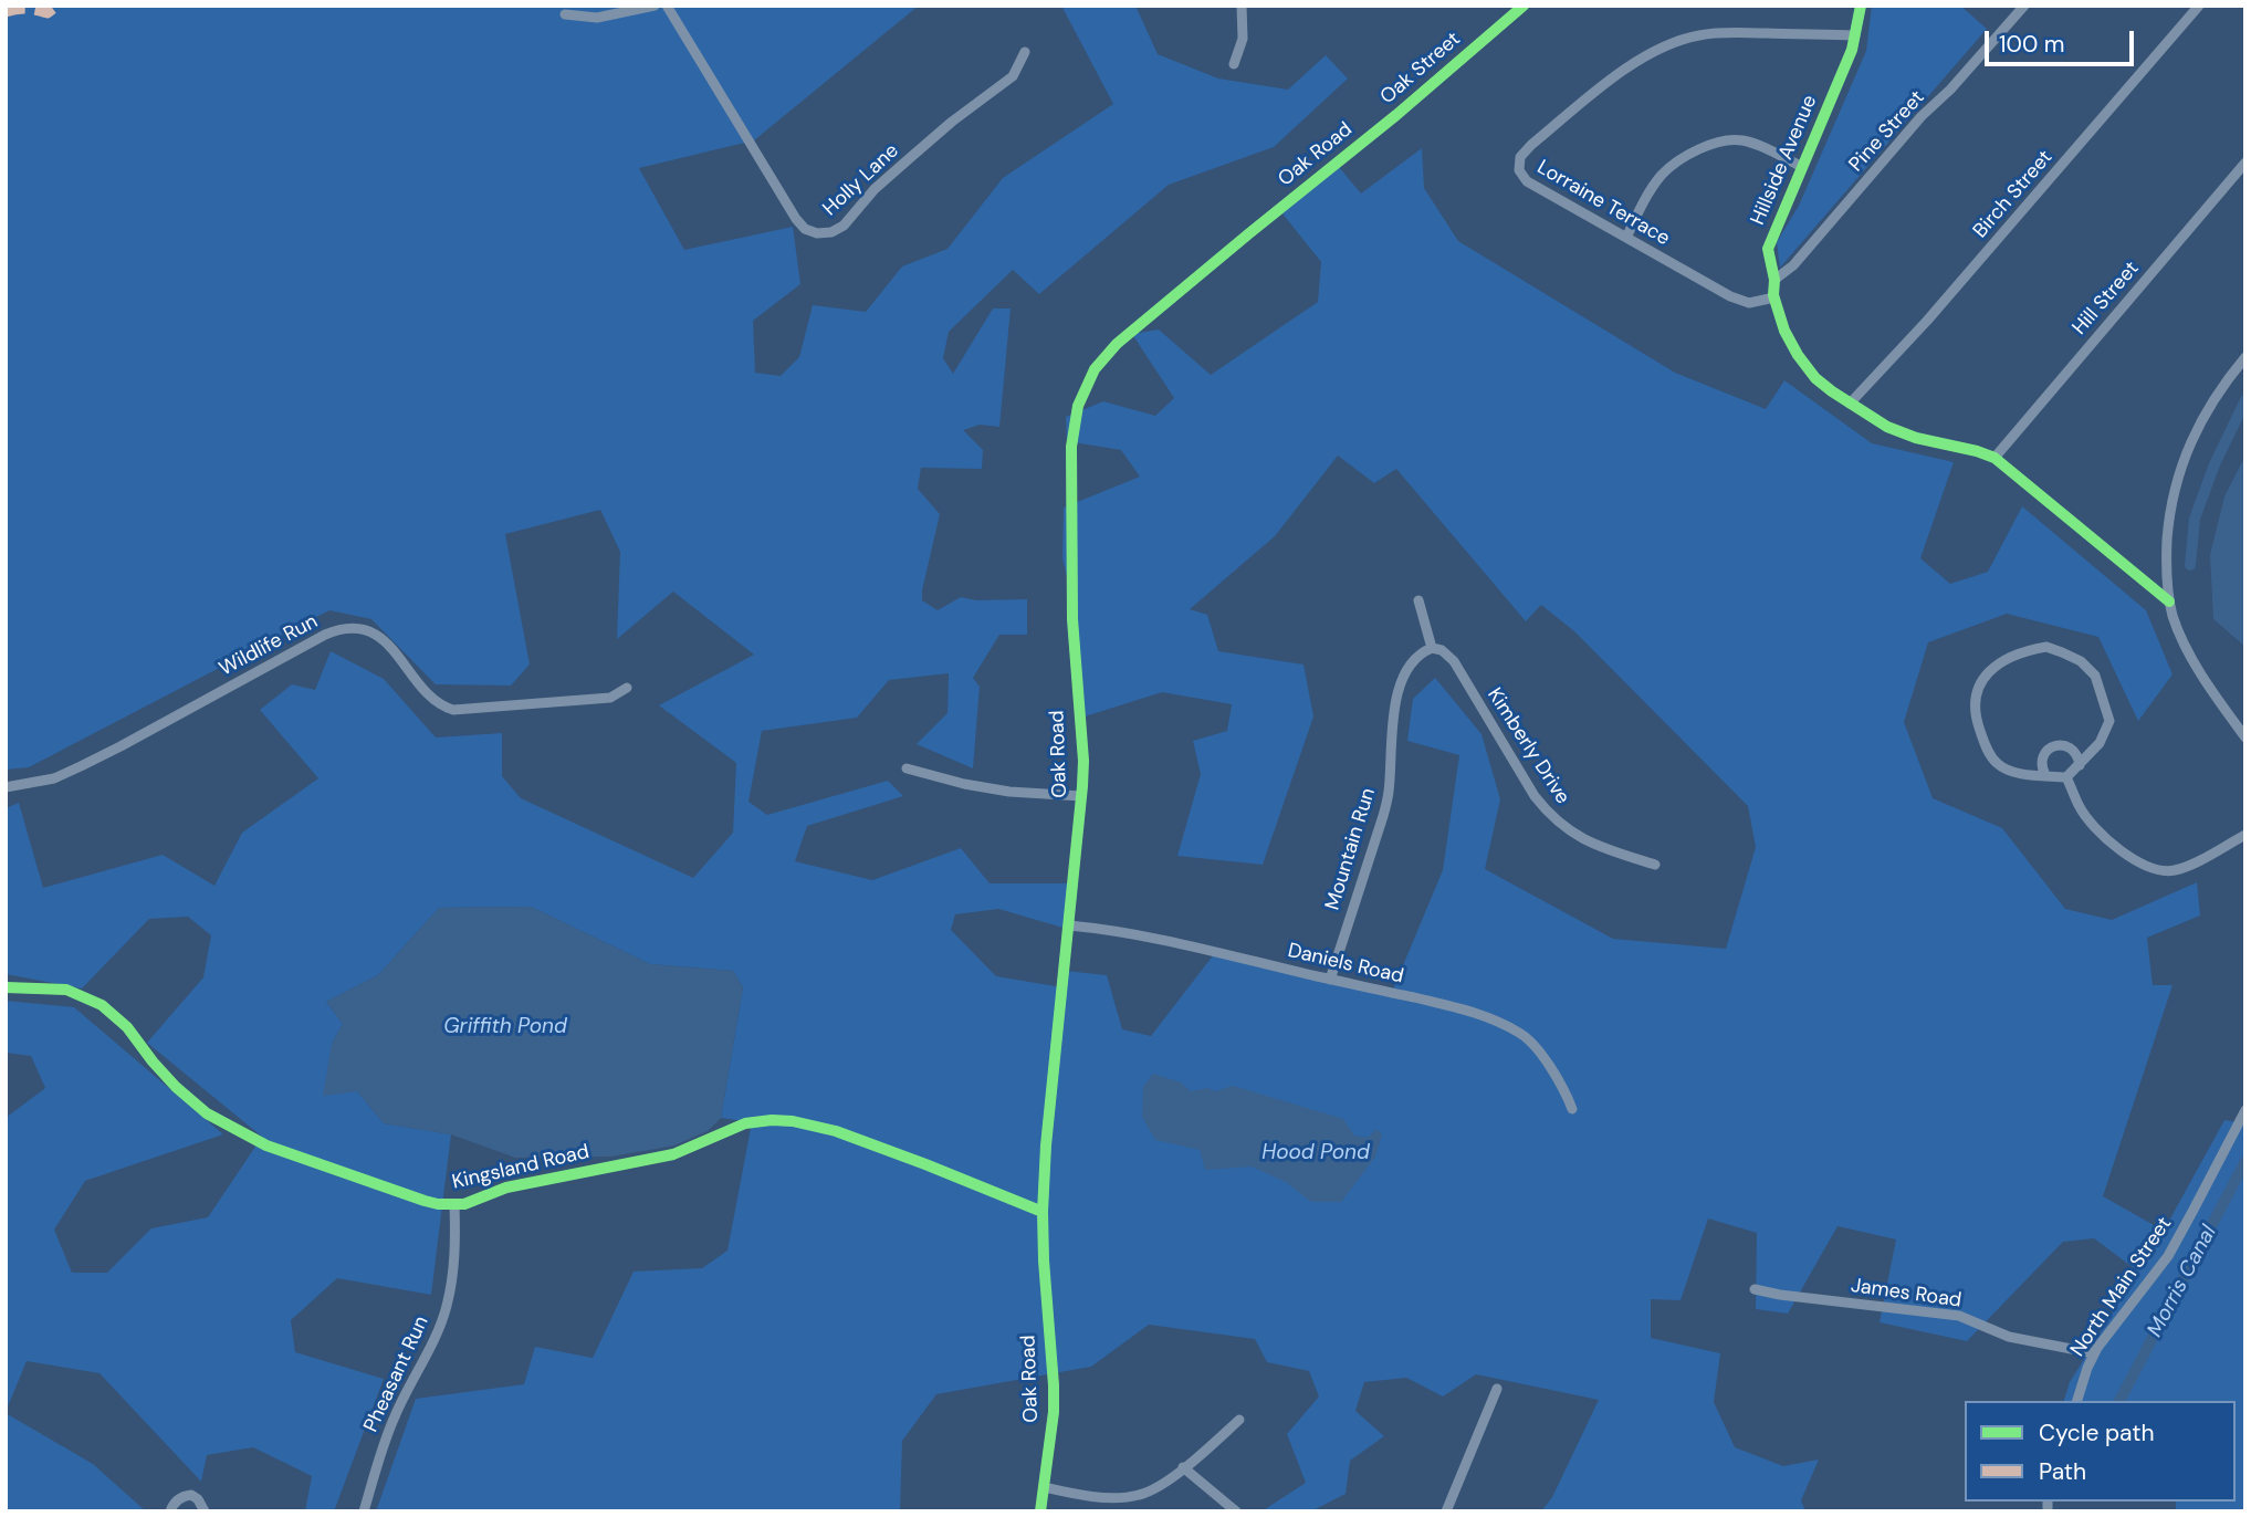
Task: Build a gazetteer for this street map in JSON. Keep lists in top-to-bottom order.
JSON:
{
  "streets": {
    "street": [
      "Oak Street",
      "Pine Street",
      "Oak Road",
      "Hillside Avenue",
      "Holly Lane",
      "Birch Street",
      "Lorraine Terrace",
      "Hill Street",
      "Wildlife Run",
      "Kimberly Drive",
      "Mountain Run",
      "Daniels Road",
      "Kingsland Road",
      "North Main Street",
      "James Road",
      "Pheasant Run"
    ]
  },
  "crossings": [
    ["Oak Street", "Oak Road"],
    ["Pine Street", "Hillside Avenue"],
    ["Oak Road", "Daniels Road"],
    ["Oak Road", "Kingsland Road"],
    ["Hillside Avenue", "Birch Street"],
    ["Hillside Avenue", "Lorraine Terrace"],
    ["Hillside Avenue", "Hill Street"],
    ["Kimberly Drive", "Mountain Run"],
    ["Mountain Run", "Daniels Road"],
    ["Kingsland Road", "Pheasant Run"],
    ["North Main Street", "James Road"]
  ],
  "water": ["Griffith Pond", "Hood Pond", "Morris Canal"],
  "legend": ["Cycle path", "Path"],
  "scale_bar": "100 m"
}
